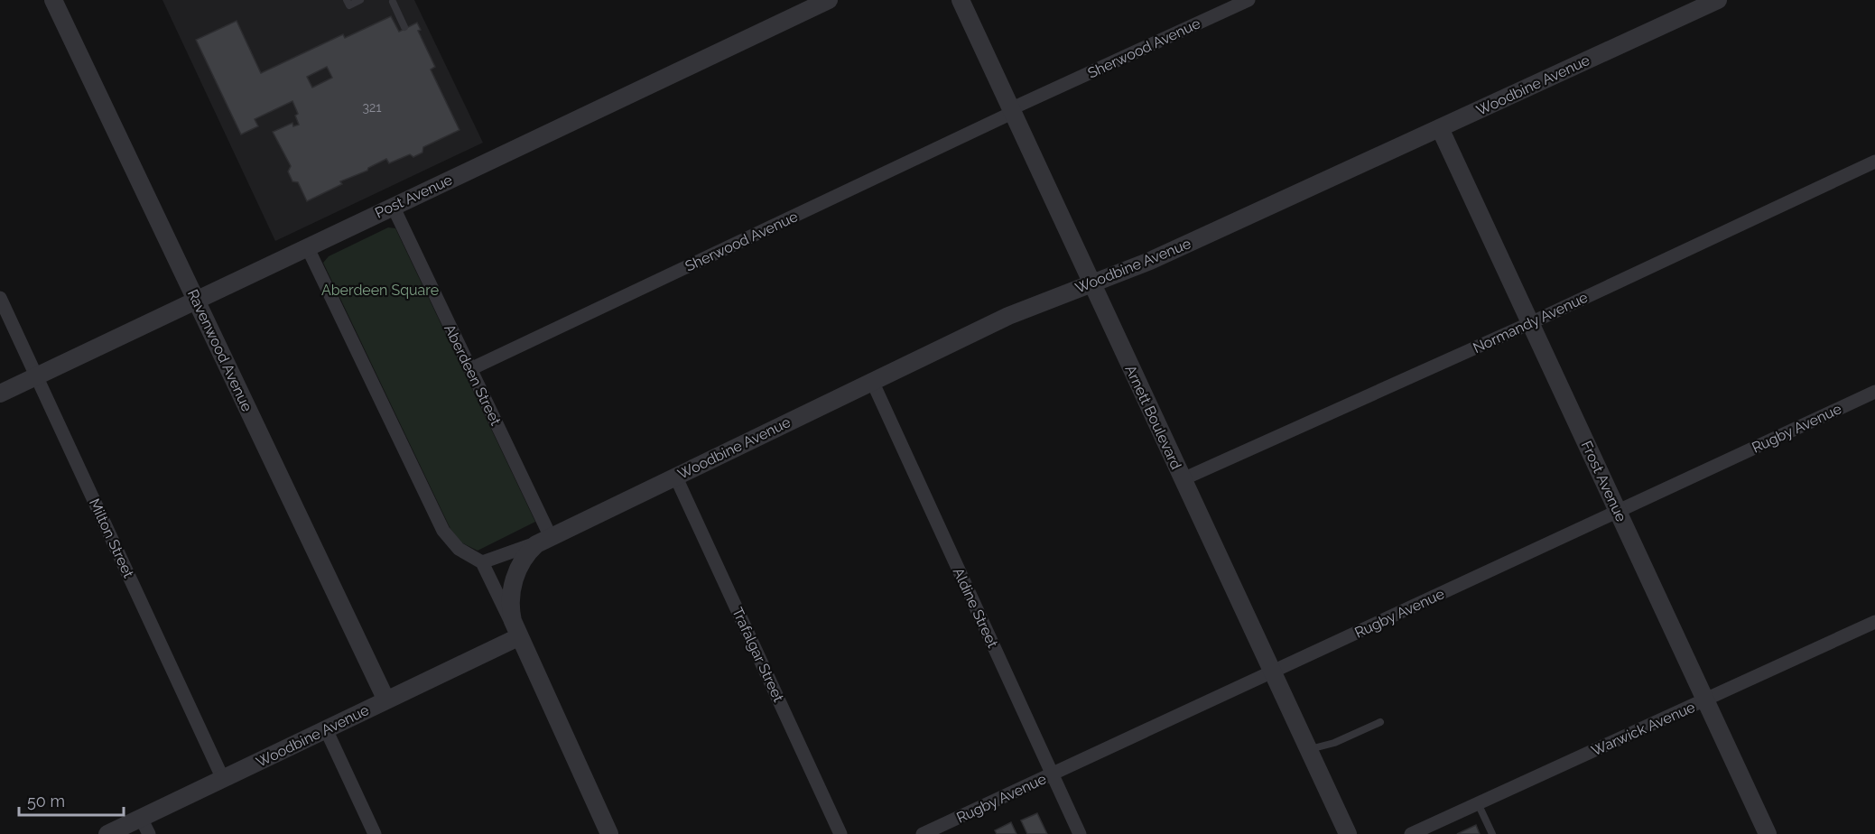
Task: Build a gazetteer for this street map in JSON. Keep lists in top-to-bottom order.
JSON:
{
  "streets": {
    "street": [
      "Sherwood Avenue",
      "Woodbine Avenue",
      "Post Avenue",
      "Normandy Avenue",
      "Ravenwood Avenue",
      "Aberdeen Street",
      "Arnett Boulevard",
      "Rugby Avenue",
      "Frost Avenue",
      "Milton Street",
      "Aldine Street",
      "Trafalgar Street",
      "Warwick Avenue"
    ]
  },
  "crossings": [
    ["Sherwood Avenue", "Aberdeen Street"],
    ["Sherwood Avenue", "Arnett Boulevard"],
    ["Woodbine Avenue", "Ravenwood Avenue"],
    ["Woodbine Avenue", "Aberdeen Street"],
    ["Woodbine Avenue", "Arnett Boulevard"],
    ["Woodbine Avenue", "Frost Avenue"],
    ["Woodbine Avenue", "Milton Street"],
    ["Woodbine Avenue", "Aldine Street"],
    ["Woodbine Avenue", "Trafalgar Street"],
    ["Post Avenue", "Ravenwood Avenue"],
    ["Post Avenue", "Aberdeen Street"],
    ["Post Avenue", "Milton Street"],
    ["Normandy Avenue", "Arnett Boulevard"],
    ["Normandy Avenue", "Frost Avenue"],
    ["Arnett Boulevard", "Rugby Avenue"],
    ["Rugby Avenue", "Frost Avenue"],
    ["Rugby Avenue", "Aldine Street"],
    ["Frost Avenue", "Warwick Avenue"]
  ],
  "parks": ["Aberdeen Square"],
  "house_numbers": ["321"],
  "scale_bar": "50 m"
}
